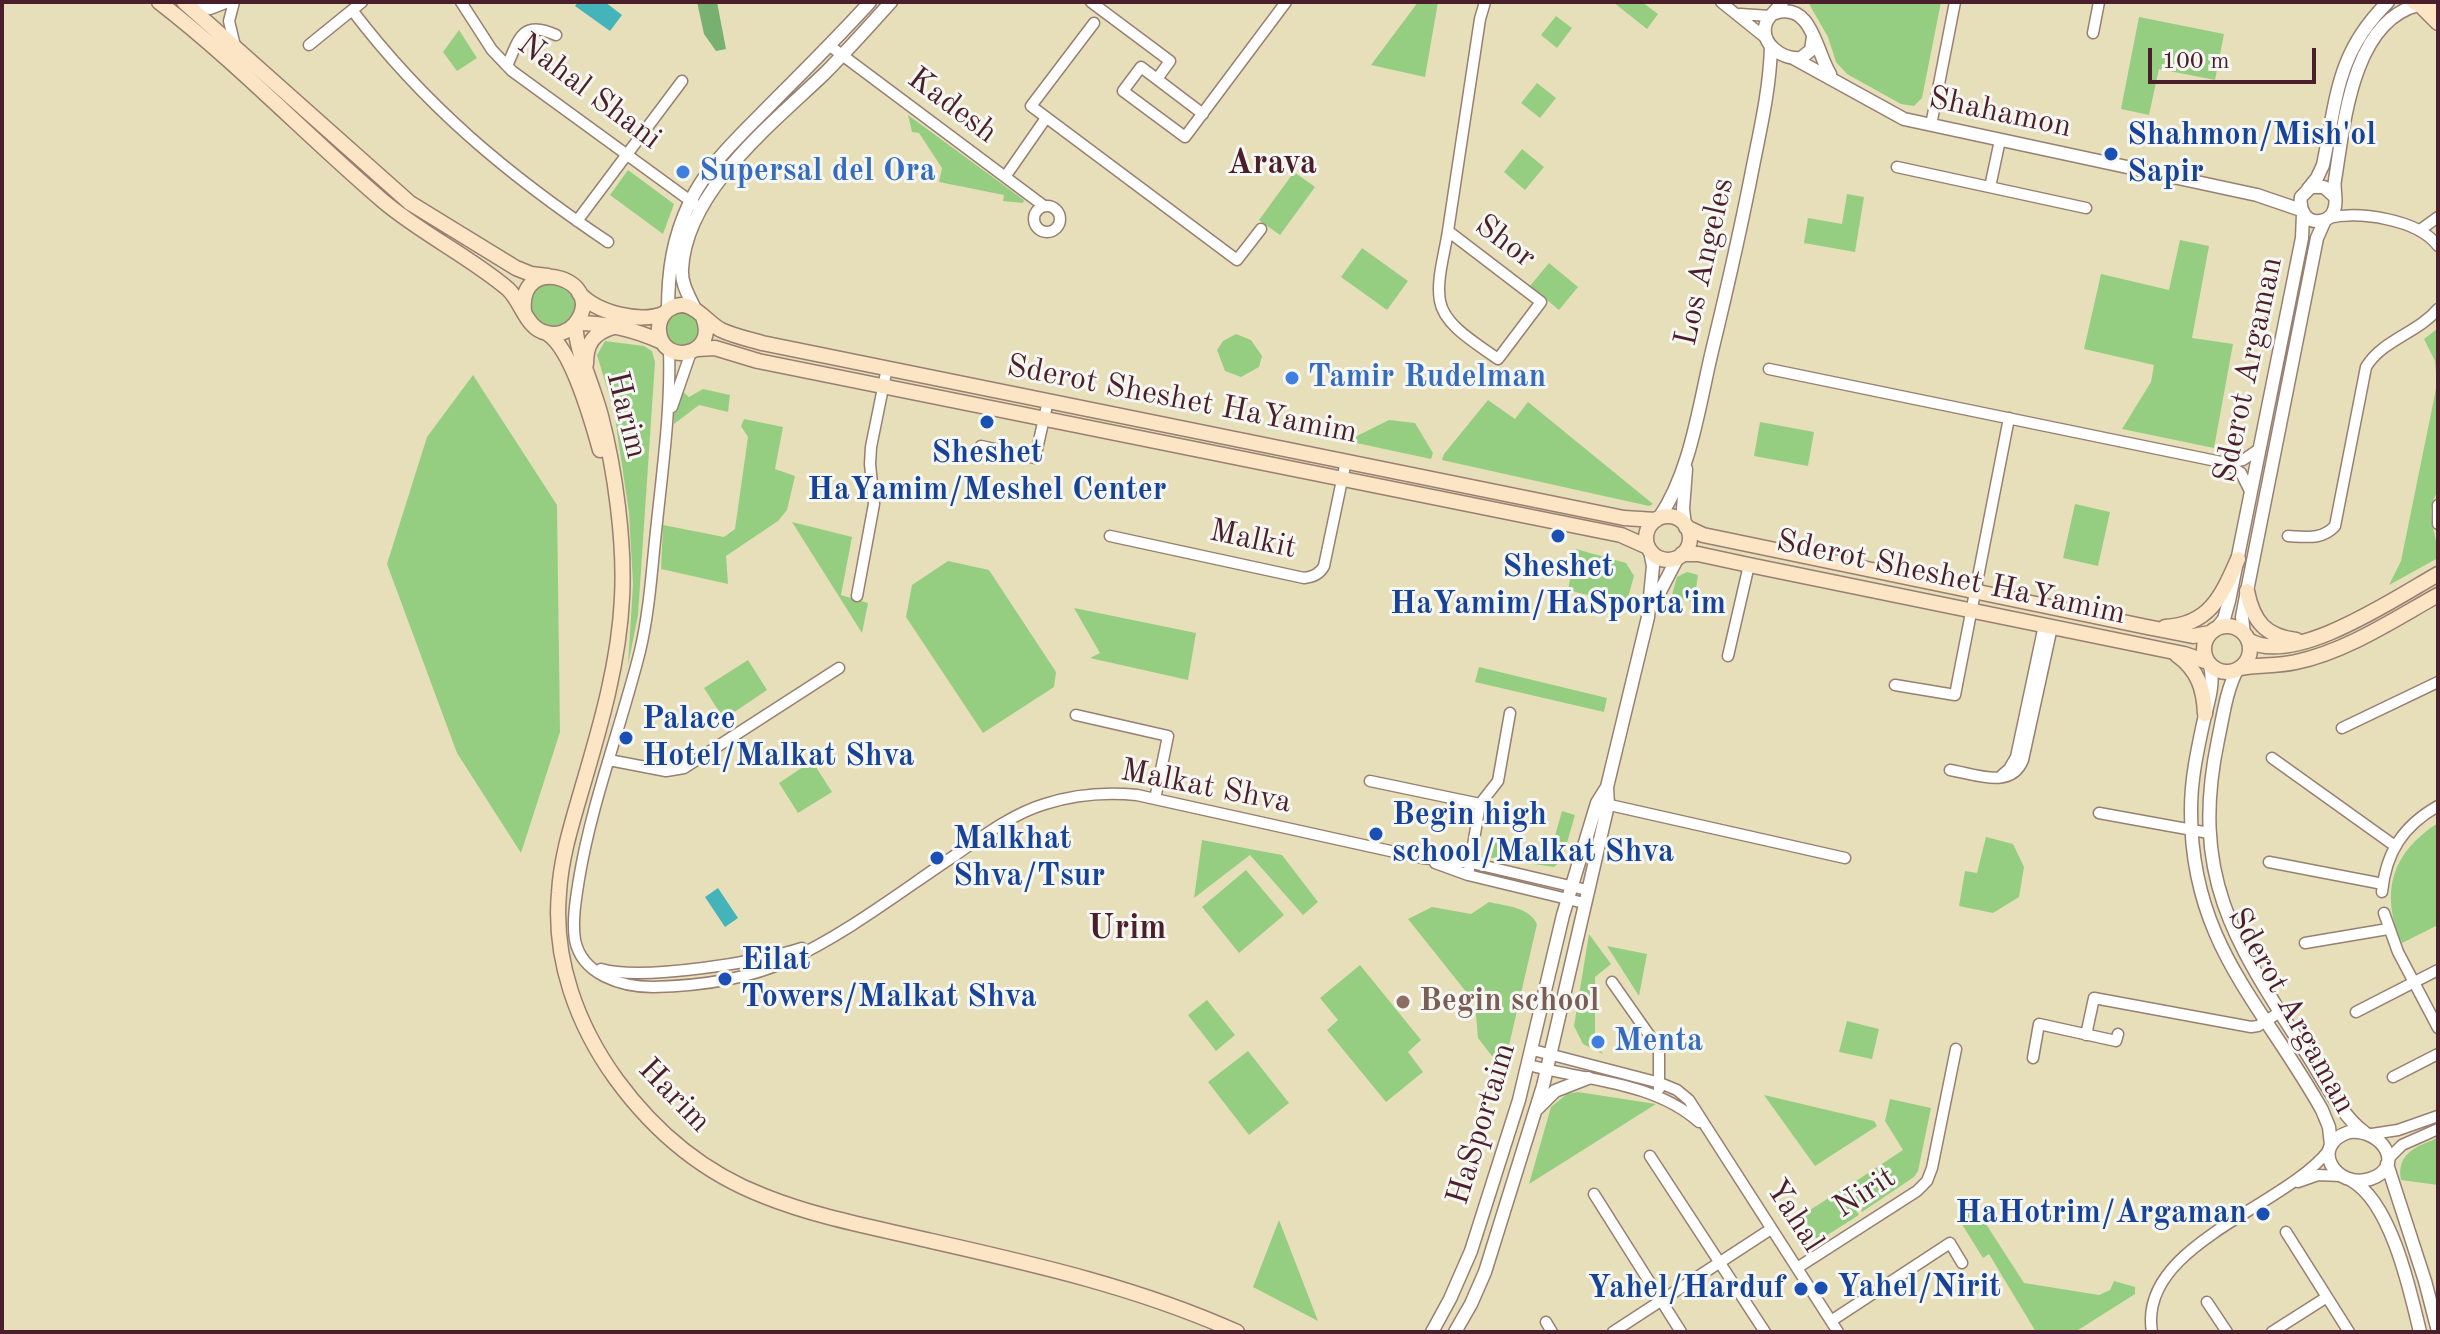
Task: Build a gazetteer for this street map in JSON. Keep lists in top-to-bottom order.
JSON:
{
  "streets": {
    "main road": ["Sderot Sheshet HaYamim", "Harim"],
    "street": [
      "Nahal Shani",
      "Kadesh",
      "Shahamon",
      "Shor",
      "Los Angeles",
      "Sderot Argaman",
      "Malkit",
      "Malkat Shva",
      "HaSportaim",
      "Nirit",
      "Yahal"
    ]
  },
  "crossings": [
    ["Shahamon", "Los Angeles"],
    ["Shahamon", "Sderot Argaman"],
    ["Los Angeles", "Sderot Sheshet HaYamim"],
    ["Los Angeles", "HaSportaim"],
    ["Sderot Argaman", "Sderot Sheshet HaYamim"],
    ["Sderot Sheshet HaYamim", "Malkit"],
    ["Sderot Sheshet HaYamim", "Malkat Shva"],
    ["Sderot Sheshet HaYamim", "HaSportaim"],
    ["Malkat Shva", "HaSportaim"],
    ["HaSportaim", "Yahal"],
    ["Nirit", "Yahal"]
  ],
  "districts": ["Arava", "Urim"],
  "places": [
    "Shahmon/Mish'ol Sapir",
    "Supersal del Ora",
    "Tamir Rudelman",
    "Sheshet HaYamim/Meshel Center",
    "Sheshet HaYamim/HaSporta'im",
    "Palace Hotel/Malkat Shva",
    "Begin high school/Malkat Shva",
    "Malkhat Shva/Tsur",
    "Eilat Towers/Malkat Shva",
    "Begin school",
    "Menta",
    "HaHotrim/Argaman",
    "Yahel/Nirit",
    "Yahel/Harduf"
  ],
  "scale_bar": "100 m"
}
